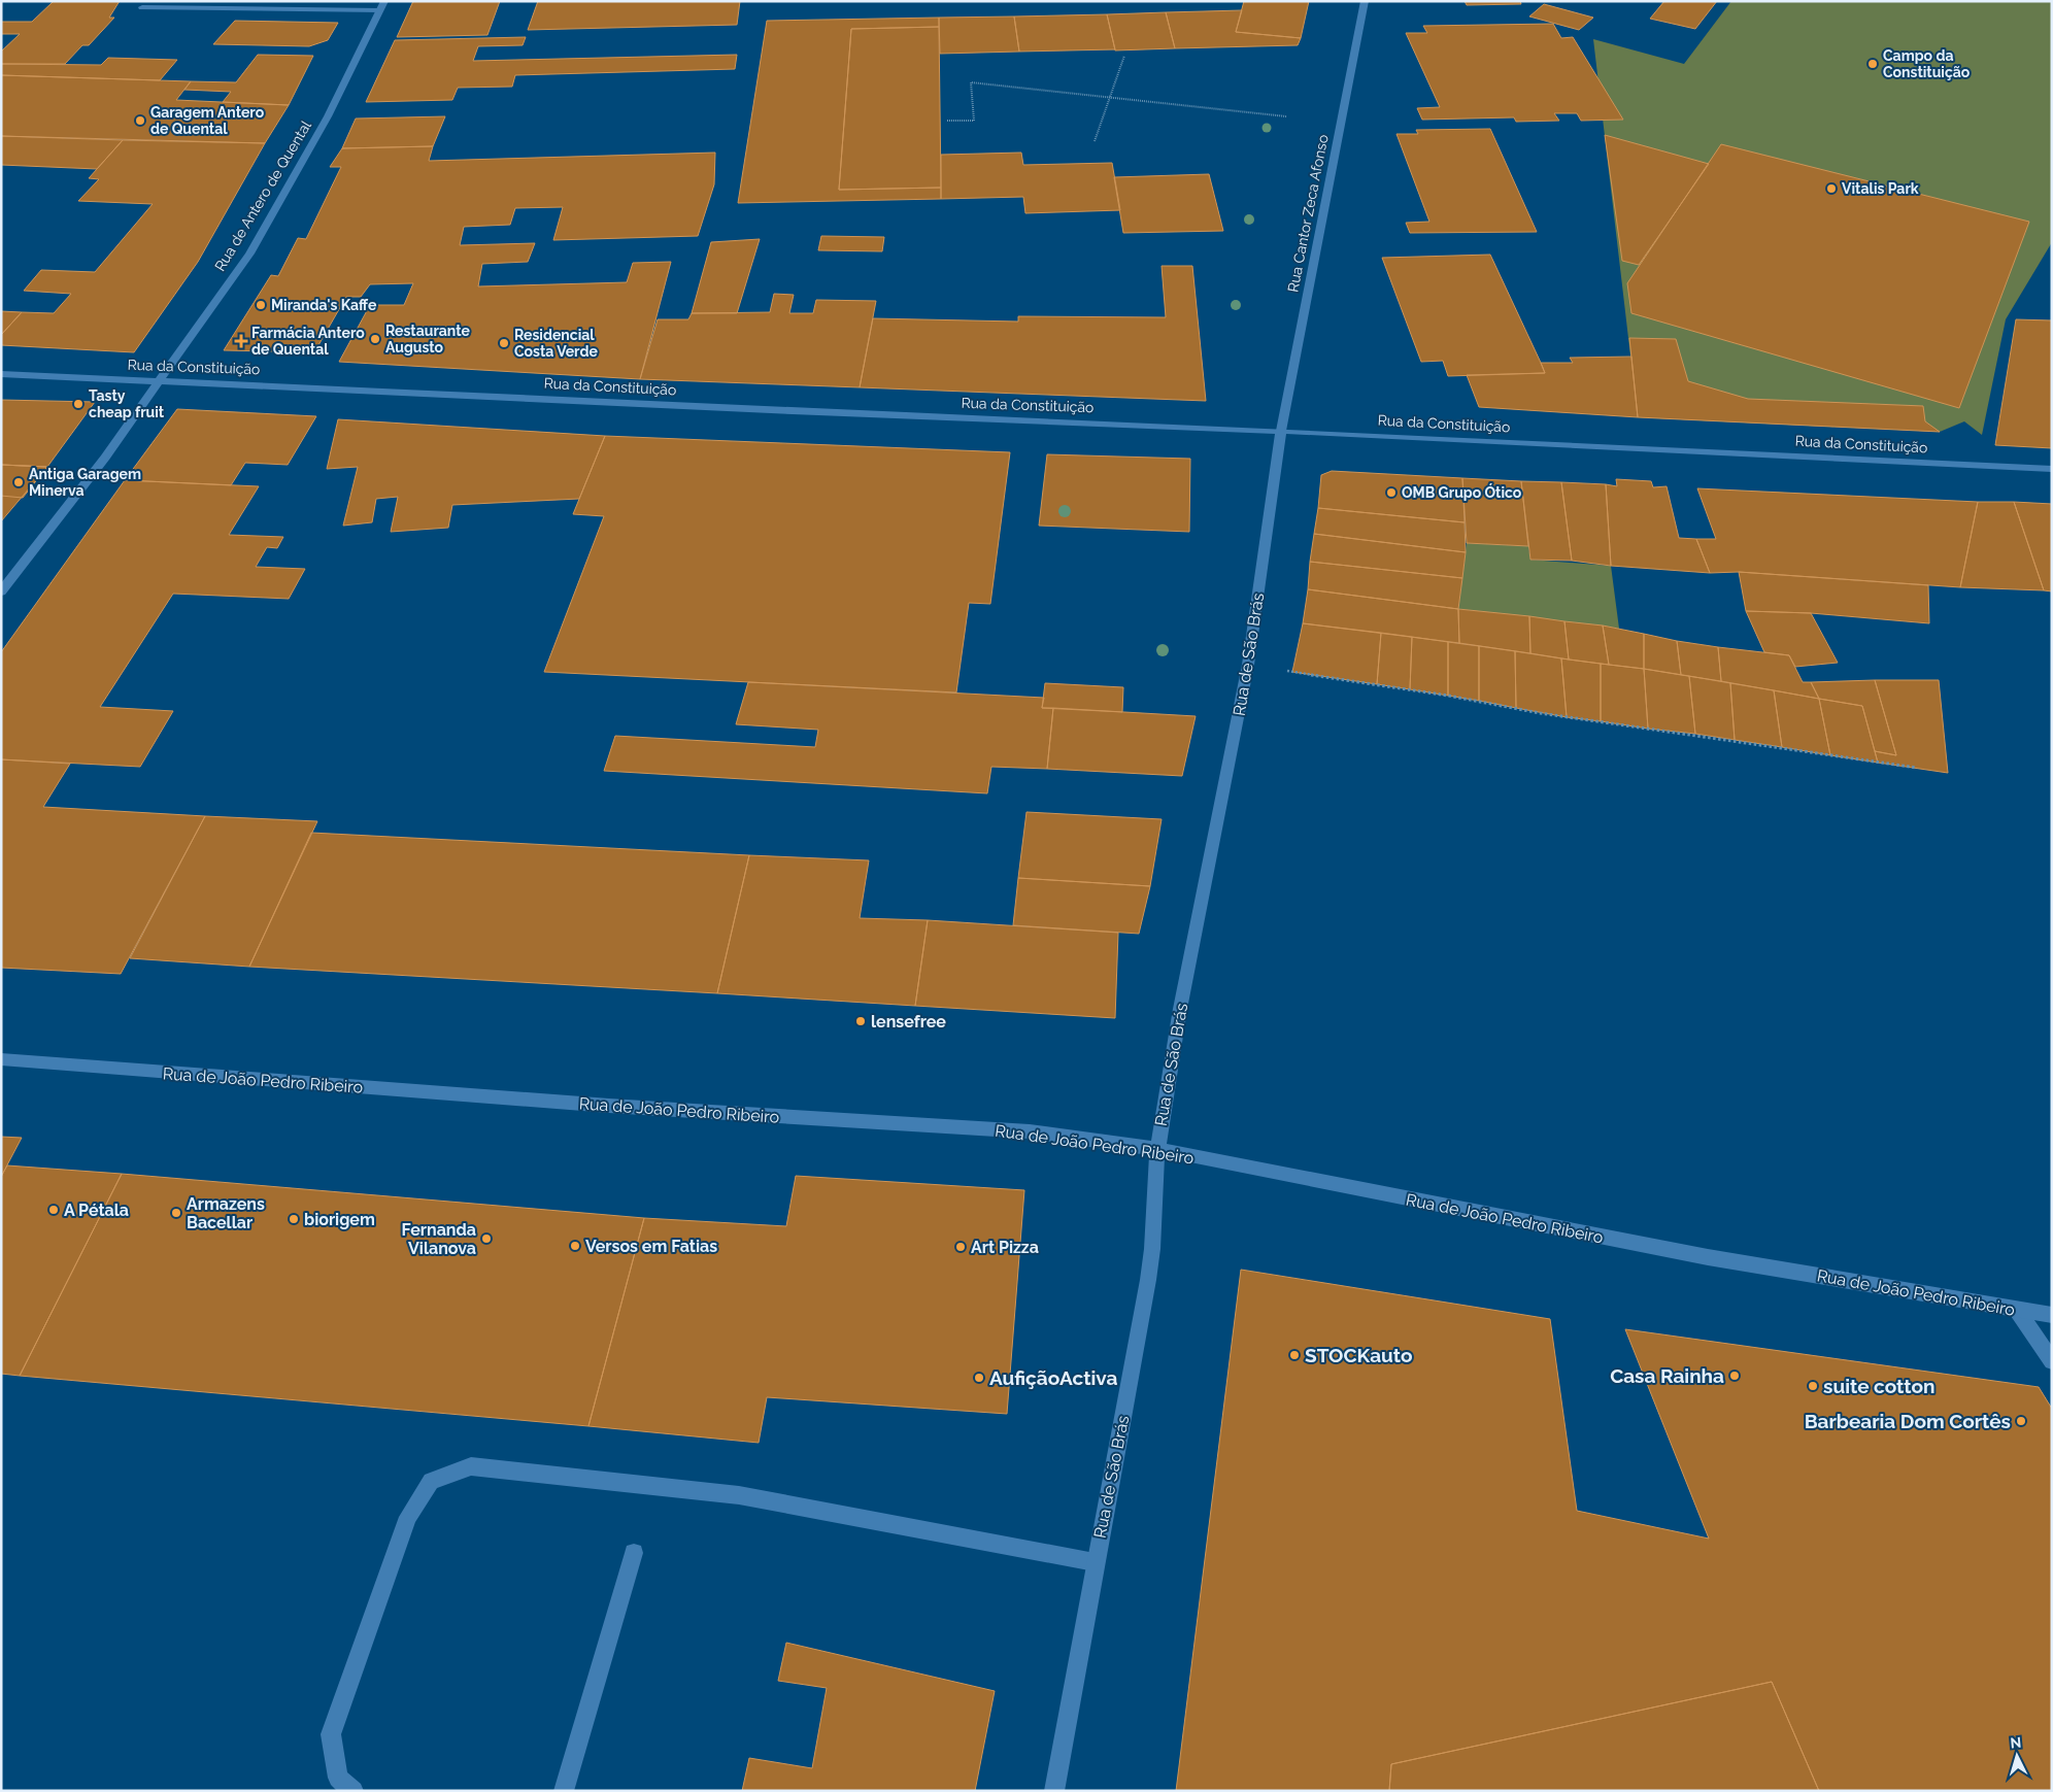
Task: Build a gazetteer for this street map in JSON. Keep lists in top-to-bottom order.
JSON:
{
  "streets": {
    "main road": [
      "Rua de Antero de Quental",
      "Rua Cantor Zeca Afonso",
      "Rua da Constituição",
      "Rua de São Brás",
      "Rua de João Pedro Ribeiro"
    ]
  },
  "crossings": [
    ["Rua de Antero de Quental", "Rua da Constituição"],
    ["Rua Cantor Zeca Afonso", "Rua da Constituição"],
    ["Rua Cantor Zeca Afonso", "Rua de São Brás"],
    ["Rua da Constituição", "Rua de São Brás"],
    ["Rua de São Brás", "Rua de João Pedro Ribeiro"]
  ],
  "places": {
    "other": [
      "Campo da Constituição",
      "Garagem Antero de Quental",
      "Vitalis Park",
      "Miranda's Kaffe",
      "Restaurante Augusto",
      "Residencial Costa Verde",
      "Tasty cheap fruit",
      "Antiga Garagem Minerva",
      "OMB Grupo Ótico",
      "lensefree",
      "A Pétala",
      "Armazens Bacellar",
      "biorigem",
      "Fernanda Vilanova",
      "Versos em Fatias",
      "Art Pizza",
      "STOCKauto",
      "Casa Rainha",
      "AufiçãoActiva",
      "suite cotton",
      "Barbearia Dom Cortês"
    ],
    "health": ["Farmácia Antero de Quental"]
  },
  "north": "top"
}
